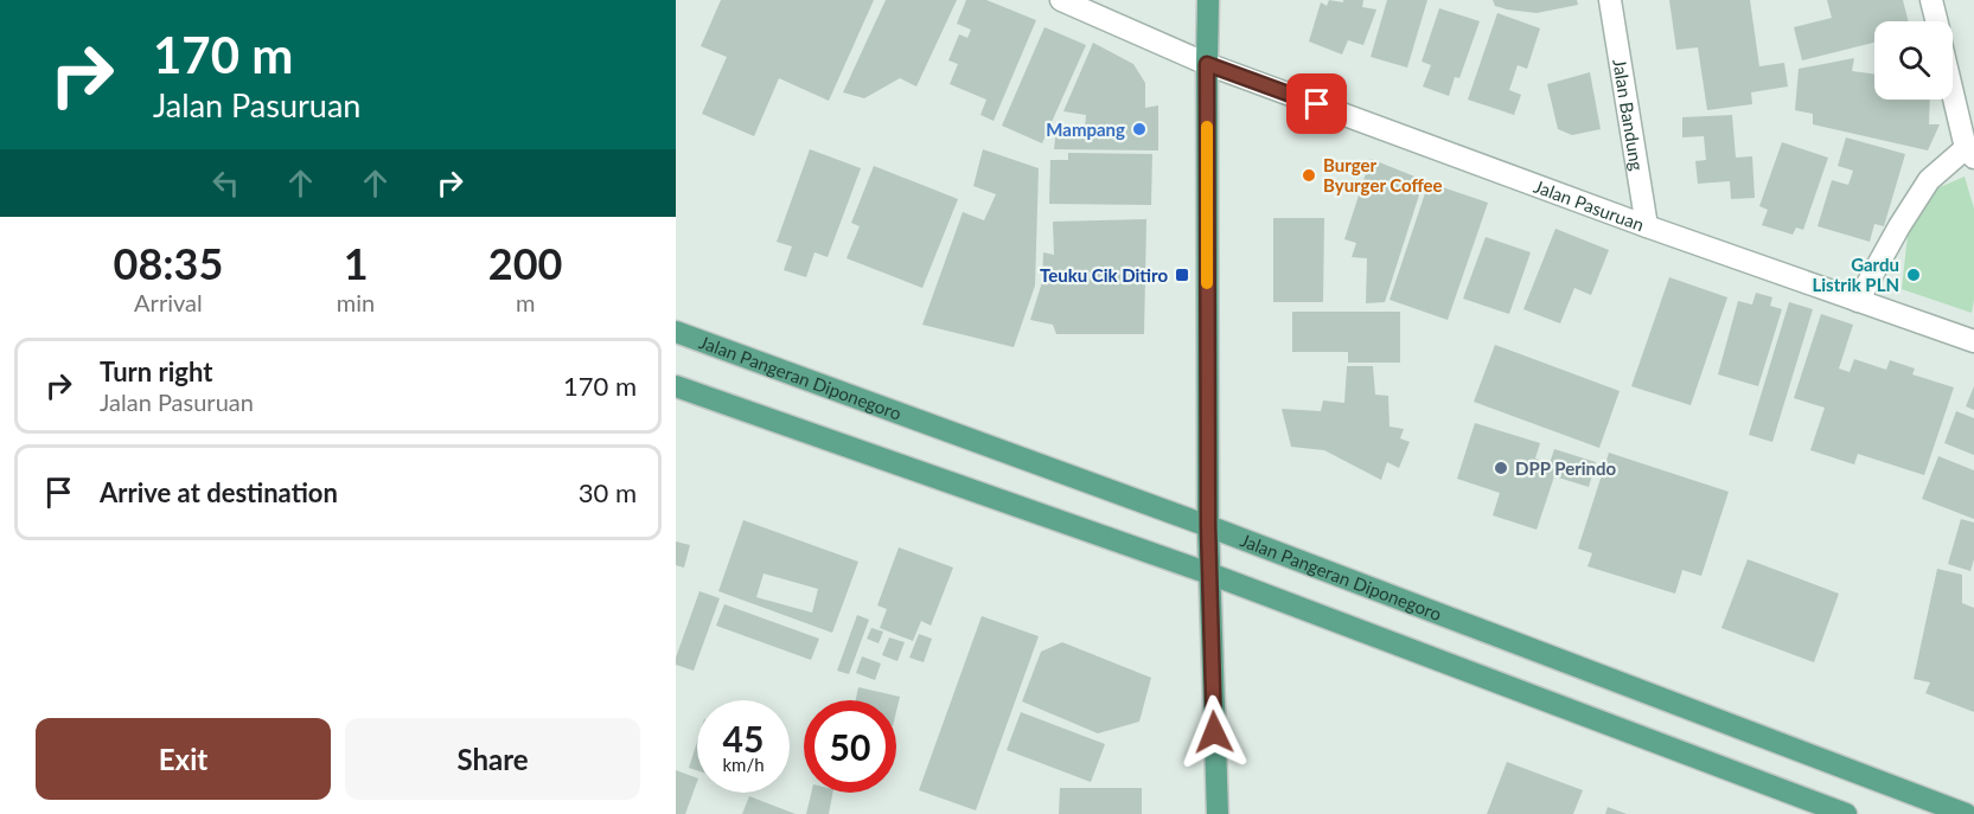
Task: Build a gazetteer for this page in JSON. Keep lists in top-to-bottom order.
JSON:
{
  "streets": {
    "main road": ["Jalan Pangeran Diponegoro"],
    "street": ["Jalan Bandung", "Jalan Pasuruan"]
  },
  "crossings": [
    ["Jalan Bandung", "Jalan Pasuruan"]
  ],
  "places": {
    "other": [
      "Mampang",
      "Burger Byurger Coffee",
      "Gardu Listrik PLN",
      "DPP Perindo"
    ],
    "transit": ["Teuku Cik Ditiro"]
  },
  "page": {
    "turn": ["170 m", "Jalan Pasuruan"],
    "eta": [
      "08:35",
      "Arrival",
      "1",
      "min",
      "200",
      "m"
    ],
    "list": [
      {
        "name": "Turn right",
        "note": "Jalan Pasuruan",
        "value": "170 m"
      },
      {
        "name": "Arrive at destination",
        "value": "30 m"
      }
    ],
    "speed": "45 km/h",
    "limit": "50",
    "buttons": ["Exit", "Share"]
  }
}
